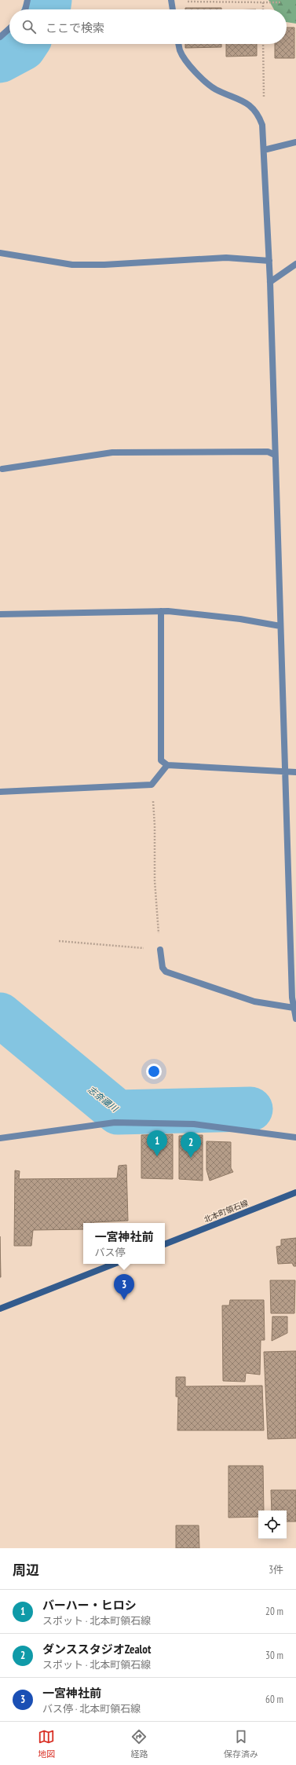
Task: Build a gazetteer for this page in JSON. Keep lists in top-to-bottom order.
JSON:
{
  "streets": {
    "main road": ["北本町領石線"]
  },
  "water": ["志奈禰川"],
  "page": {
    "search": "ここで検索",
    "pins": ["1", "2", "3"],
    "popup": ["一宮神社前", "バス停"],
    "heading": ["周辺", "3件"],
    "list": [
      {
        "mark": "1",
        "name": "バーハー・ヒロシ",
        "note": "スポット · 北本町領石線",
        "value": "20 m"
      },
      {
        "mark": "2",
        "name": "ダンススタジオZealot",
        "note": "スポット · 北本町領石線",
        "value": "30 m"
      },
      {
        "mark": "3",
        "name": "一宮神社前",
        "note": "バス停 · 北本町領石線",
        "value": "60 m"
      }
    ],
    "nav": ["地図", "経路", "保存済み"]
  }
}
